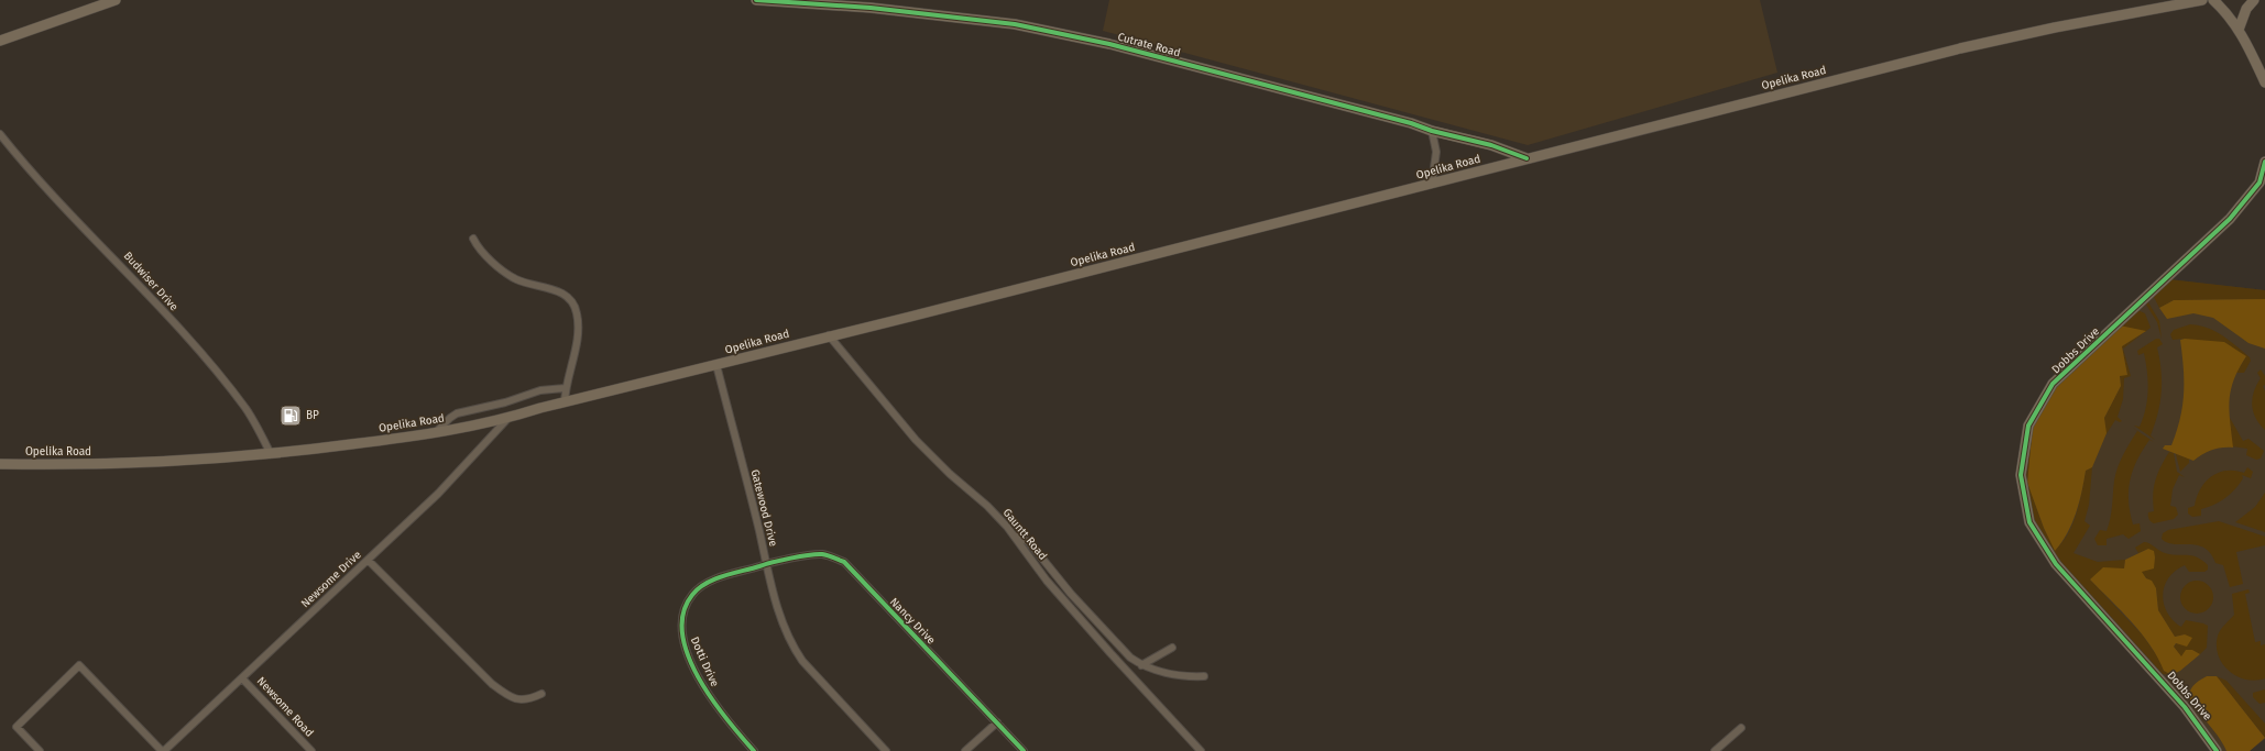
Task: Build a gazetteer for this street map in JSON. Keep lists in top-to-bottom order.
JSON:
{
  "streets": {
    "main road": ["Cutrate Road", "Opelika Road", "Dobbs Drive"],
    "street": [
      "Budwiser Drive",
      "Gatewood Drive",
      "Gauntt Road",
      "Newsome Drive",
      "Nancy Drive",
      "Dotti Drive",
      "Newsome Road"
    ]
  },
  "crossings": [
    ["Cutrate Road", "Opelika Road"],
    ["Opelika Road", "Budwiser Drive"],
    ["Opelika Road", "Gatewood Drive"],
    ["Opelika Road", "Gauntt Road"],
    ["Opelika Road", "Newsome Drive"],
    ["Gatewood Drive", "Nancy Drive"],
    ["Gatewood Drive", "Dotti Drive"],
    ["Newsome Drive", "Newsome Road"],
    ["Nancy Drive", "Dotti Drive"]
  ],
  "places": {
    "fuel station": ["BP"]
  }
}
